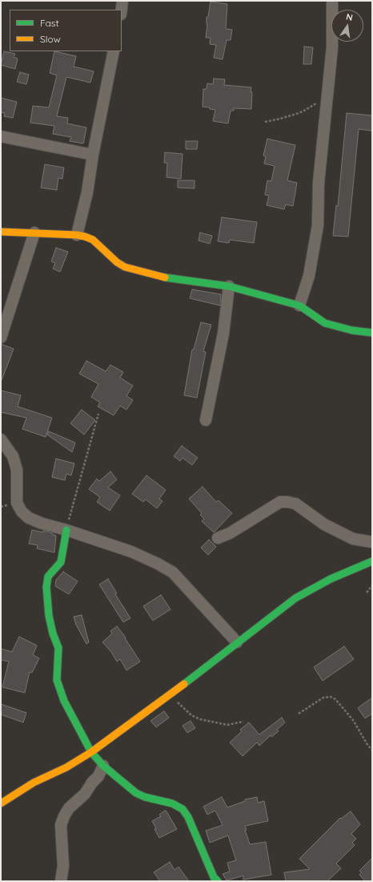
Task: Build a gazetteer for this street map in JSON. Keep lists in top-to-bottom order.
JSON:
{
  "legend": ["Fast", "Slow"],
  "north": "top"
}
